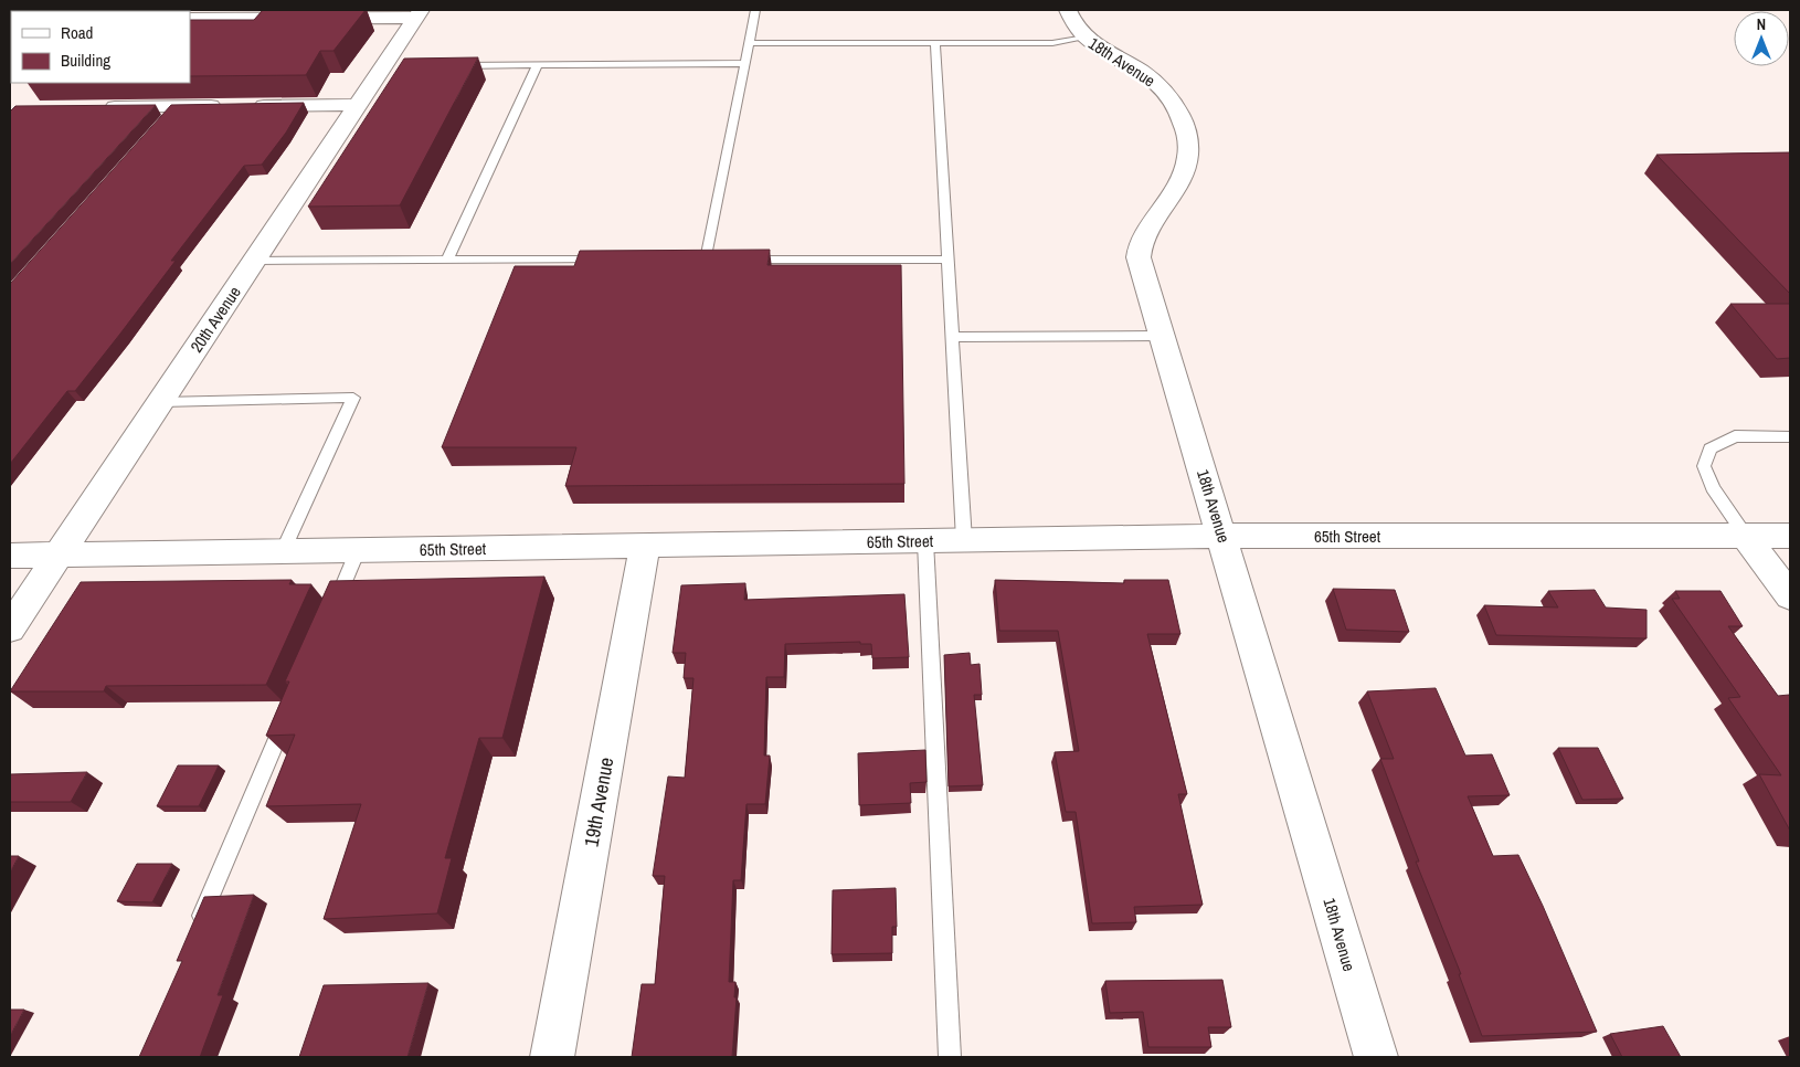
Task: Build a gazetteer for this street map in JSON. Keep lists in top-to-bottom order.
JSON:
{
  "streets": {
    "street": [
      "18th Avenue",
      "20th Avenue",
      "65th Street",
      "19th Avenue"
    ]
  },
  "crossings": [
    ["18th Avenue", "65th Street"],
    ["20th Avenue", "65th Street"],
    ["65th Street", "19th Avenue"]
  ],
  "legend": ["Road", "Building"],
  "north": "top"
}
